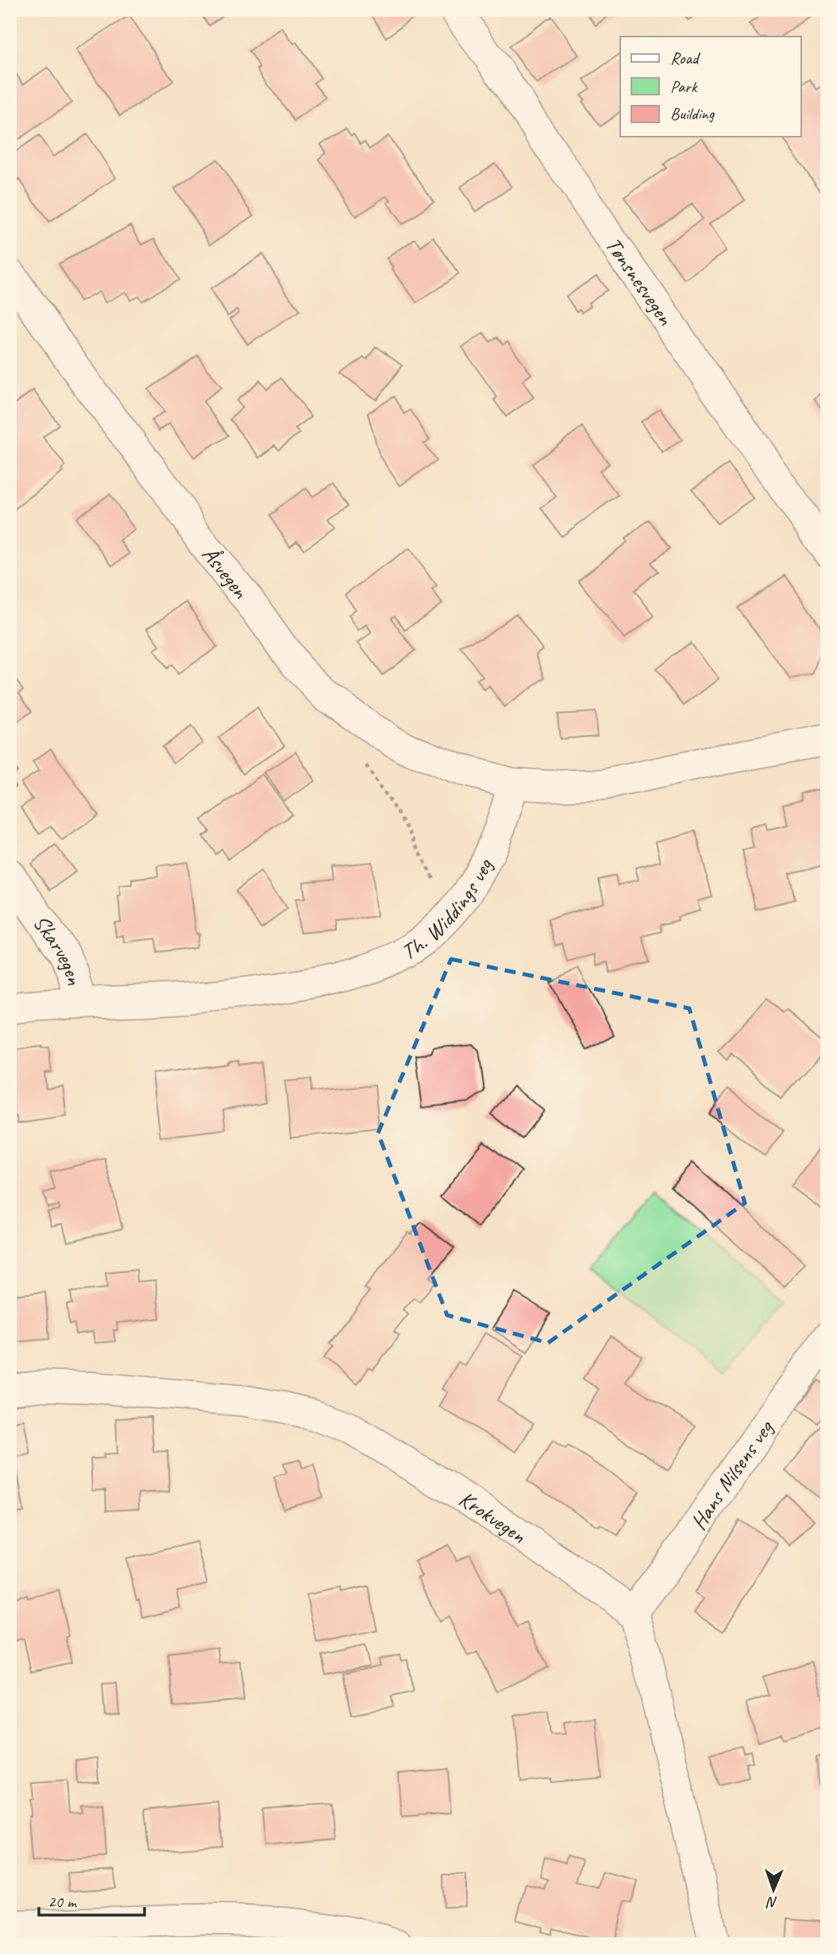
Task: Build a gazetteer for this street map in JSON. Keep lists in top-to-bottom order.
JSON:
{
  "streets": {
    "street": [
      "Tønsnesvegen",
      "Åsvegen",
      "Th. Widdings veg",
      "Skarvegen",
      "Hans Nilsens veg",
      "Krokvegen"
    ]
  },
  "crossings": [
    ["Åsvegen", "Th. Widdings veg"],
    ["Th. Widdings veg", "Skarvegen"],
    ["Hans Nilsens veg", "Krokvegen"]
  ],
  "legend": ["Road", "Park", "Building"],
  "scale_bar": "20 m",
  "north": "bottom"
}
